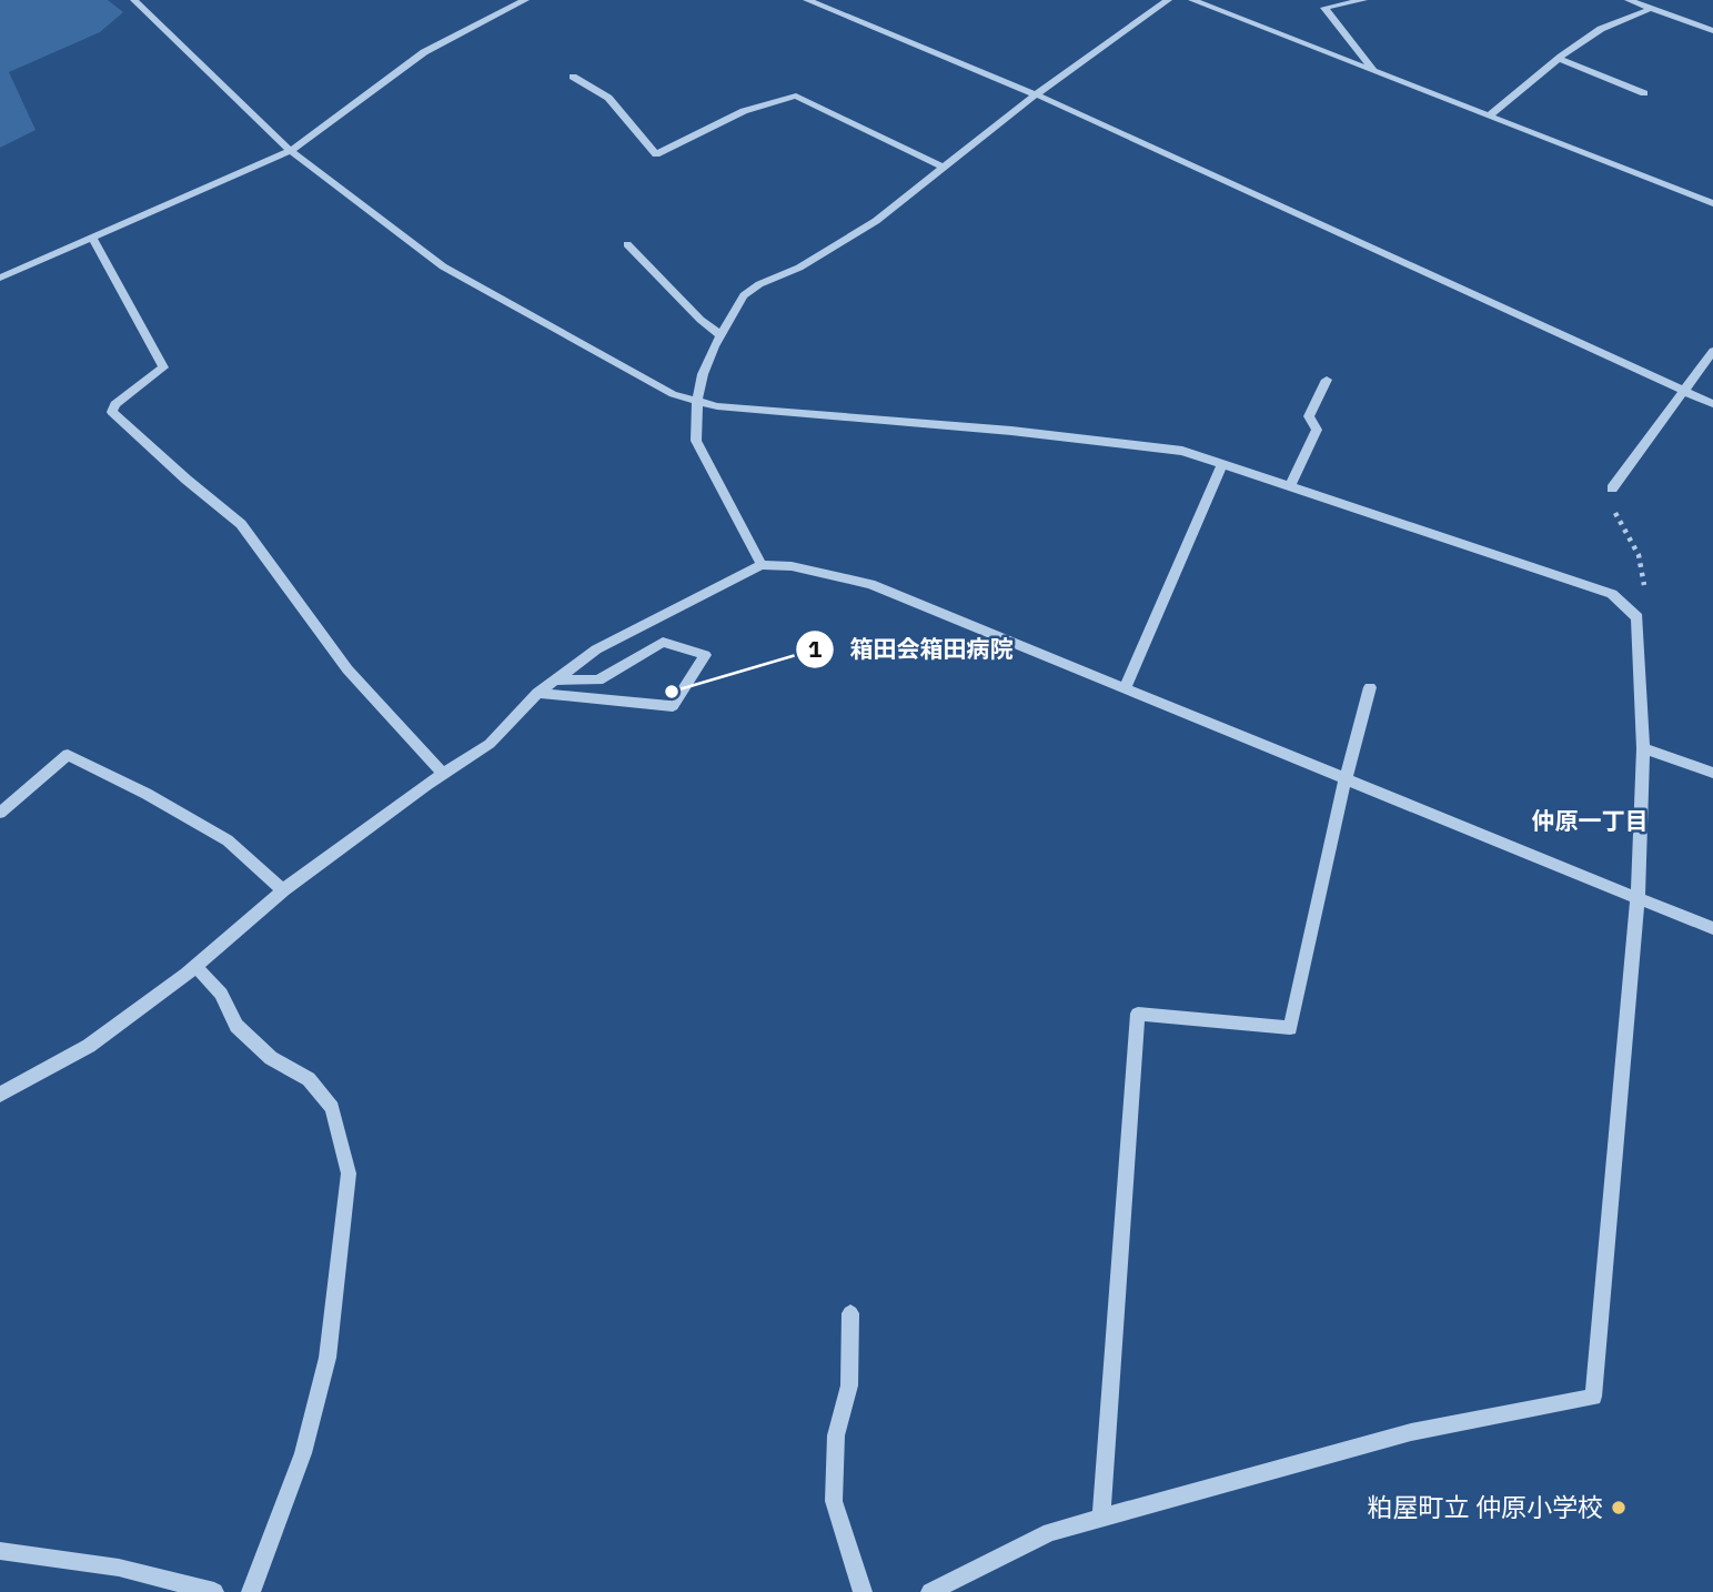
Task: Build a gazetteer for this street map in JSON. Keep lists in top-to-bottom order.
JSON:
{
  "districts": ["仲原一丁目"],
  "places": ["箱田会箱田病院", "粕屋町立 仲原小学校"]
}
